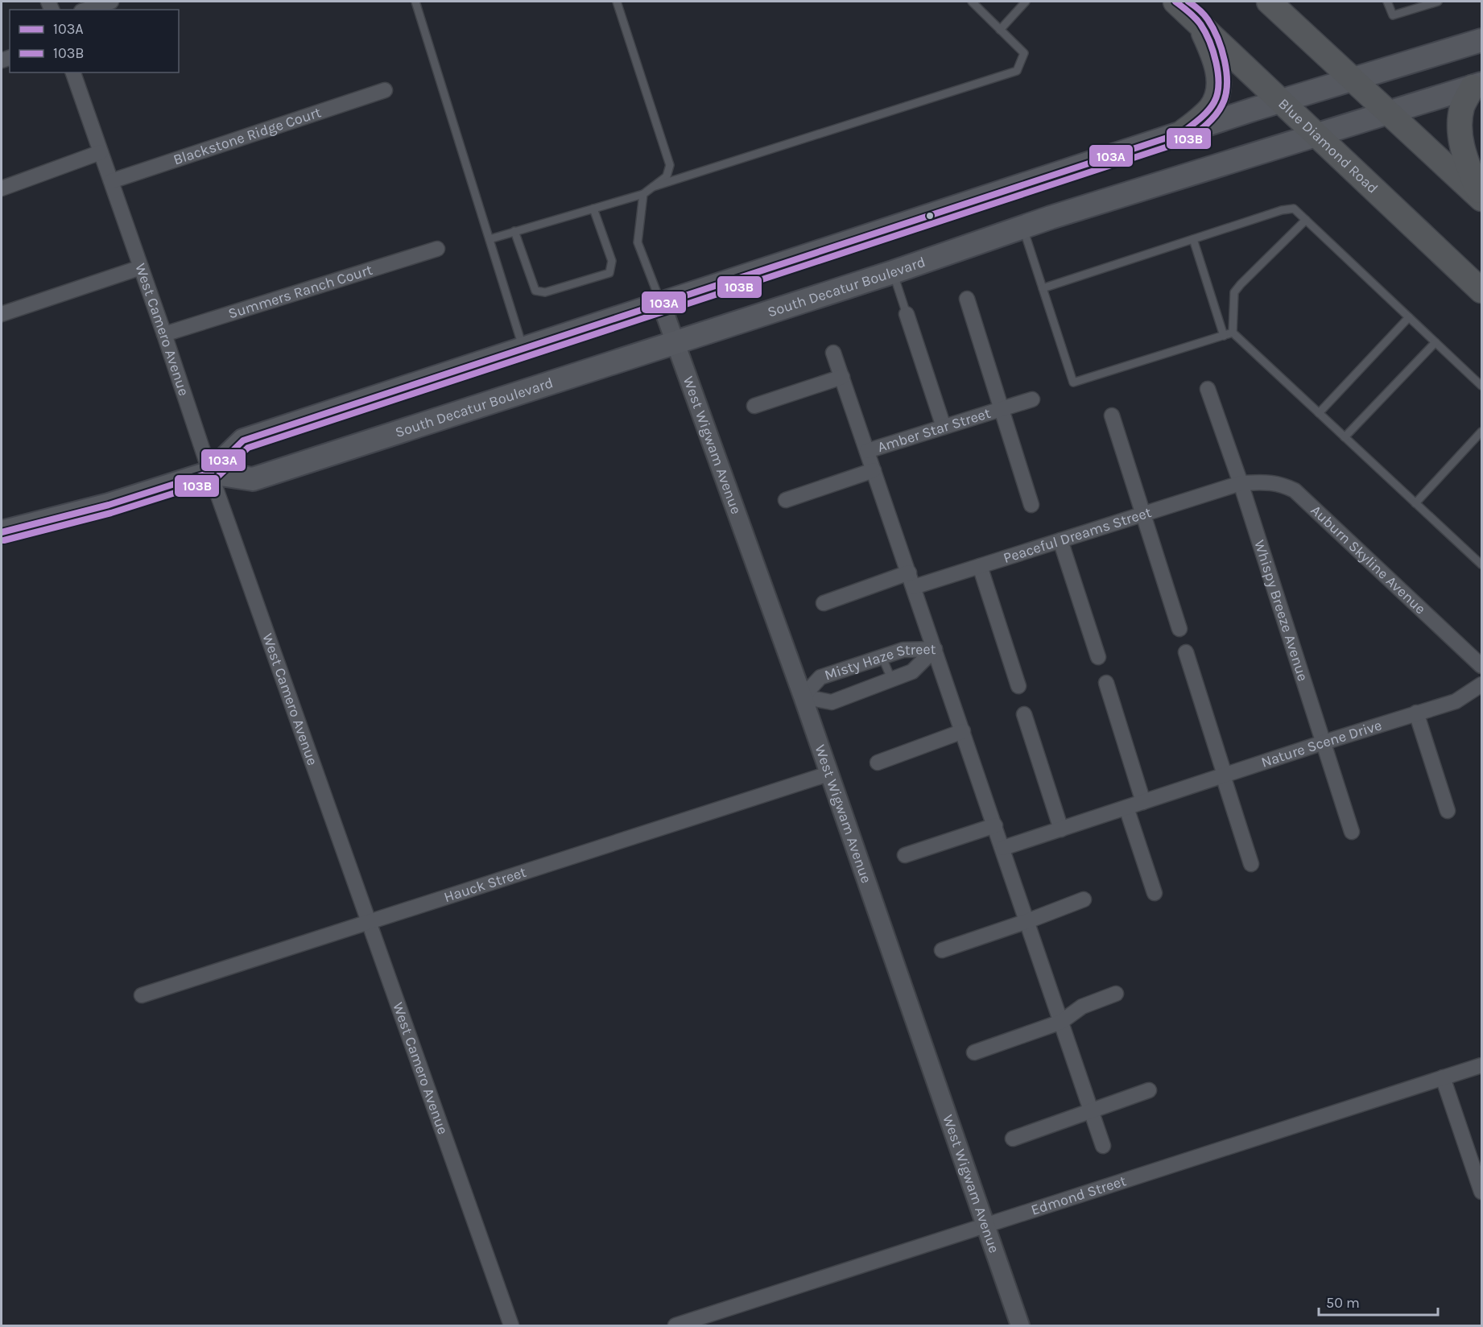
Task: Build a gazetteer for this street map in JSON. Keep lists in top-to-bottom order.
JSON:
{
  "streets": {
    "highway": ["Blue Diamond Road"],
    "main road": ["South Decatur Boulevard"],
    "street": [
      "Blackstone Ridge Court",
      "Summers Ranch Court",
      "West Camero Avenue",
      "Amber Star Street",
      "West Wigwam Avenue",
      "Peaceful Dreams Street",
      "Auburn Skyline Avenue",
      "Whispy Breeze Avenue",
      "Misty Haze Street",
      "Nature Scene Drive",
      "Hauck Street",
      "Edmond Street"
    ]
  },
  "crossings": [
    ["Blackstone Ridge Court", "West Camero Avenue"],
    ["Blue Diamond Road", "South Decatur Boulevard"],
    ["South Decatur Boulevard", "West Camero Avenue"],
    ["South Decatur Boulevard", "West Wigwam Avenue"],
    ["Summers Ranch Court", "West Camero Avenue"],
    ["West Camero Avenue", "Hauck Street"],
    ["West Wigwam Avenue", "Misty Haze Street"],
    ["West Wigwam Avenue", "Hauck Street"],
    ["West Wigwam Avenue", "Edmond Street"],
    ["Peaceful Dreams Street", "Auburn Skyline Avenue"],
    ["Peaceful Dreams Street", "Whispy Breeze Avenue"],
    ["Auburn Skyline Avenue", "Whispy Breeze Avenue"],
    ["Whispy Breeze Avenue", "Nature Scene Drive"]
  ],
  "lines": ["transit line 103A", "transit line 103B"],
  "legend": ["103A", "103B"],
  "scale_bar": "50 m"
}
